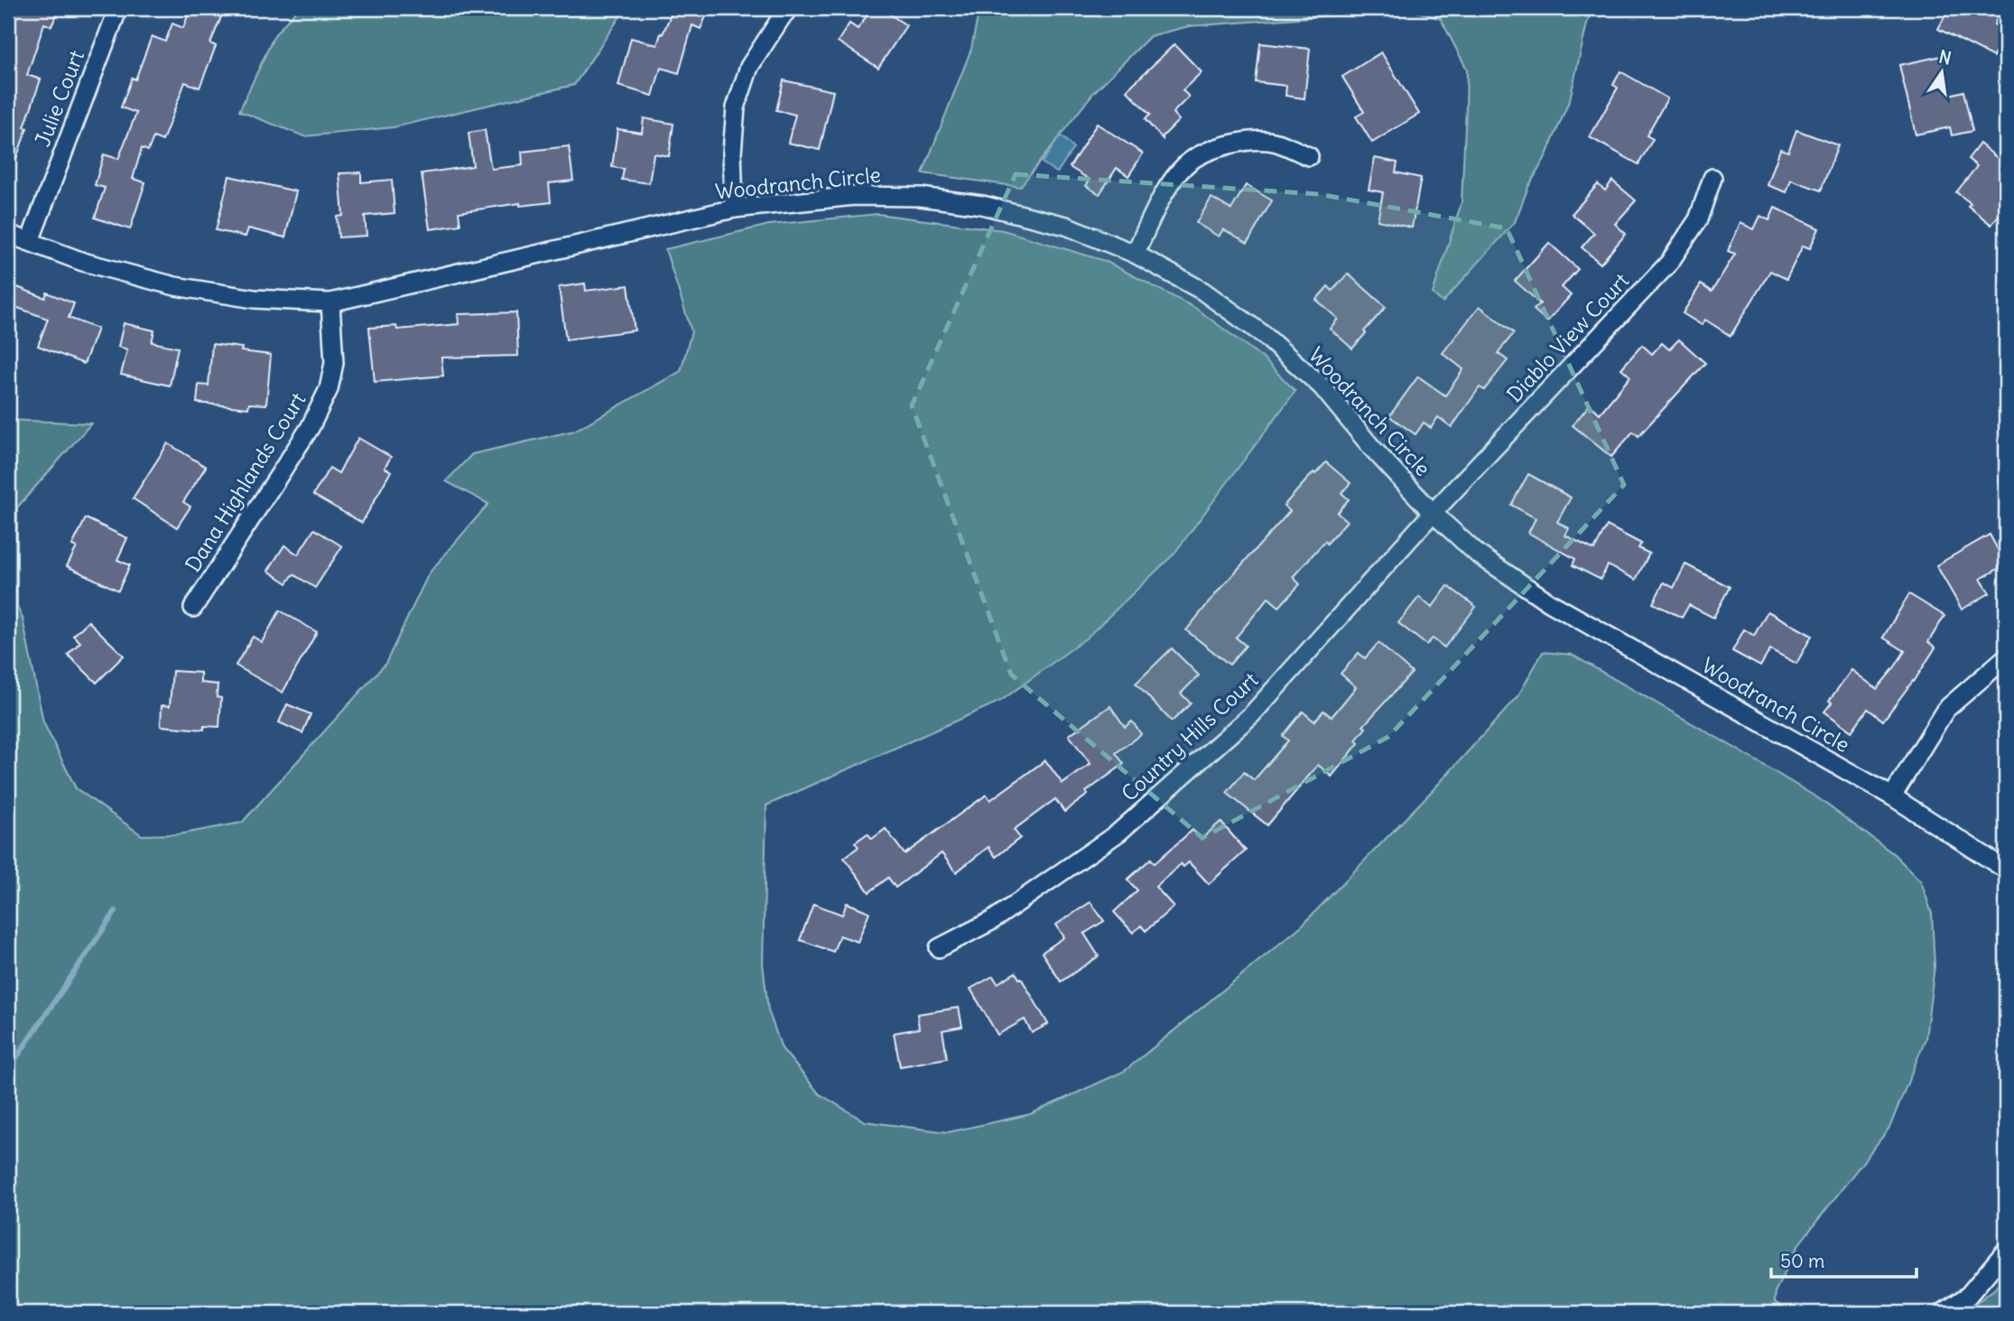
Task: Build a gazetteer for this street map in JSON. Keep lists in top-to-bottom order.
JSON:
{
  "streets": {
    "street": [
      "Julie Court",
      "Woodranch Circle",
      "Diablo View Court",
      "Dana Highlands Court",
      "Country Hills Court"
    ]
  },
  "crossings": [
    ["Julie Court", "Woodranch Circle"],
    ["Woodranch Circle", "Diablo View Court"],
    ["Woodranch Circle", "Dana Highlands Court"],
    ["Woodranch Circle", "Country Hills Court"],
    ["Diablo View Court", "Country Hills Court"]
  ],
  "scale_bar": "50 m",
  "north": "top"
}
